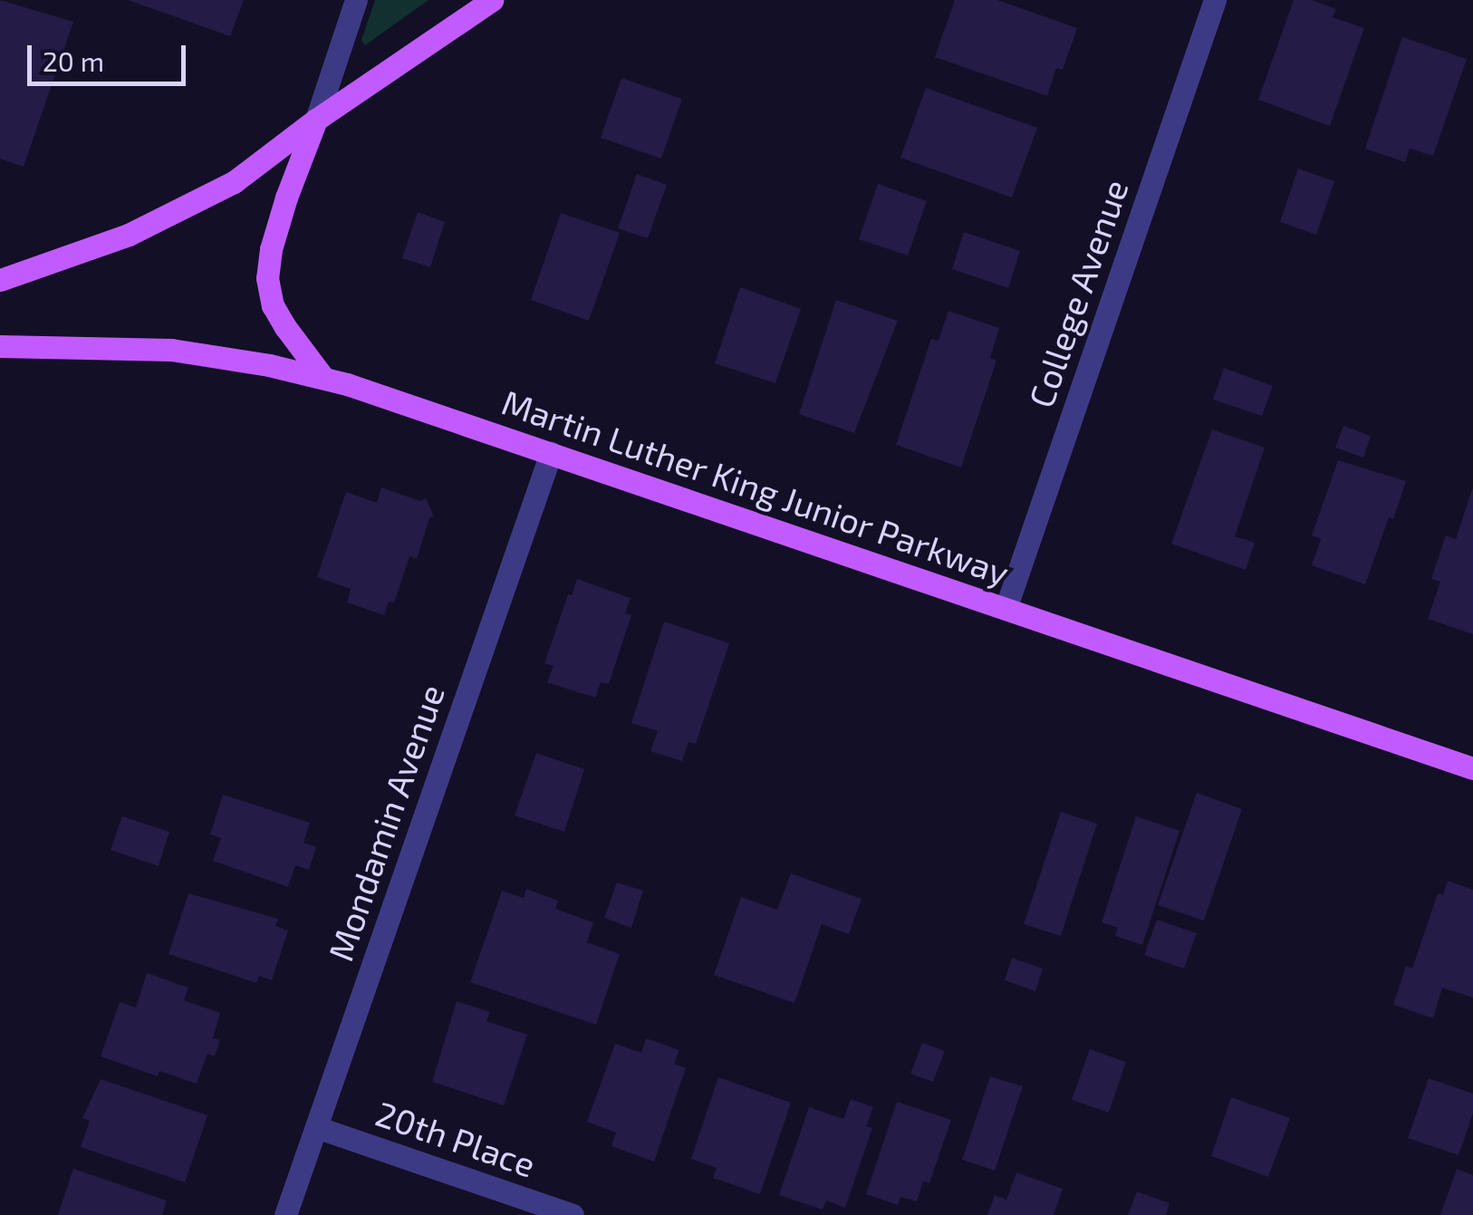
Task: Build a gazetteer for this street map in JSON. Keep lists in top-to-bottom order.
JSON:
{
  "streets": {
    "main road": ["Martin Luther King Junior Parkway"],
    "street": ["College Avenue", "Mondamin Avenue", "20th Place"]
  },
  "crossings": [
    ["College Avenue", "Martin Luther King Junior Parkway"],
    ["Martin Luther King Junior Parkway", "Mondamin Avenue"],
    ["Mondamin Avenue", "20th Place"]
  ],
  "scale_bar": "20 m"
}
